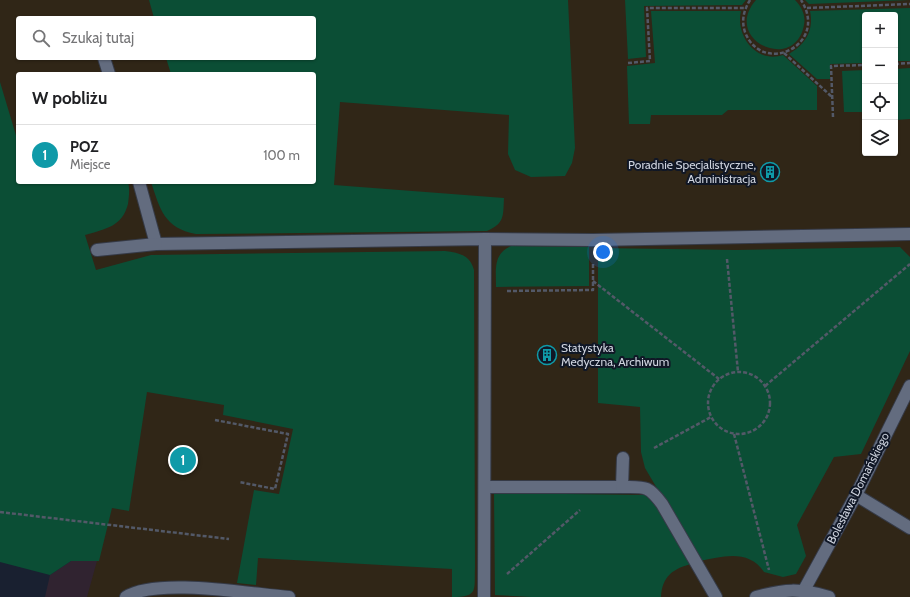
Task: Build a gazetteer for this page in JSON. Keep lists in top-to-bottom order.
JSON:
{
  "streets": {
    "street": ["Bolesława Domańskiego"]
  },
  "places": {
    "building": ["Poradnie Specjalistyczne, Administracja", "Statystyka Medyczna, Archiwum"]
  },
  "page": {
    "map_buttons": ["+", "−"],
    "search": "Szukaj tutaj",
    "heading": "W pobliżu",
    "list": [
      {
        "mark": "1",
        "name": "POZ",
        "note": "Miejsce",
        "value": "100 m"
      }
    ],
    "pins": "1"
  }
}
